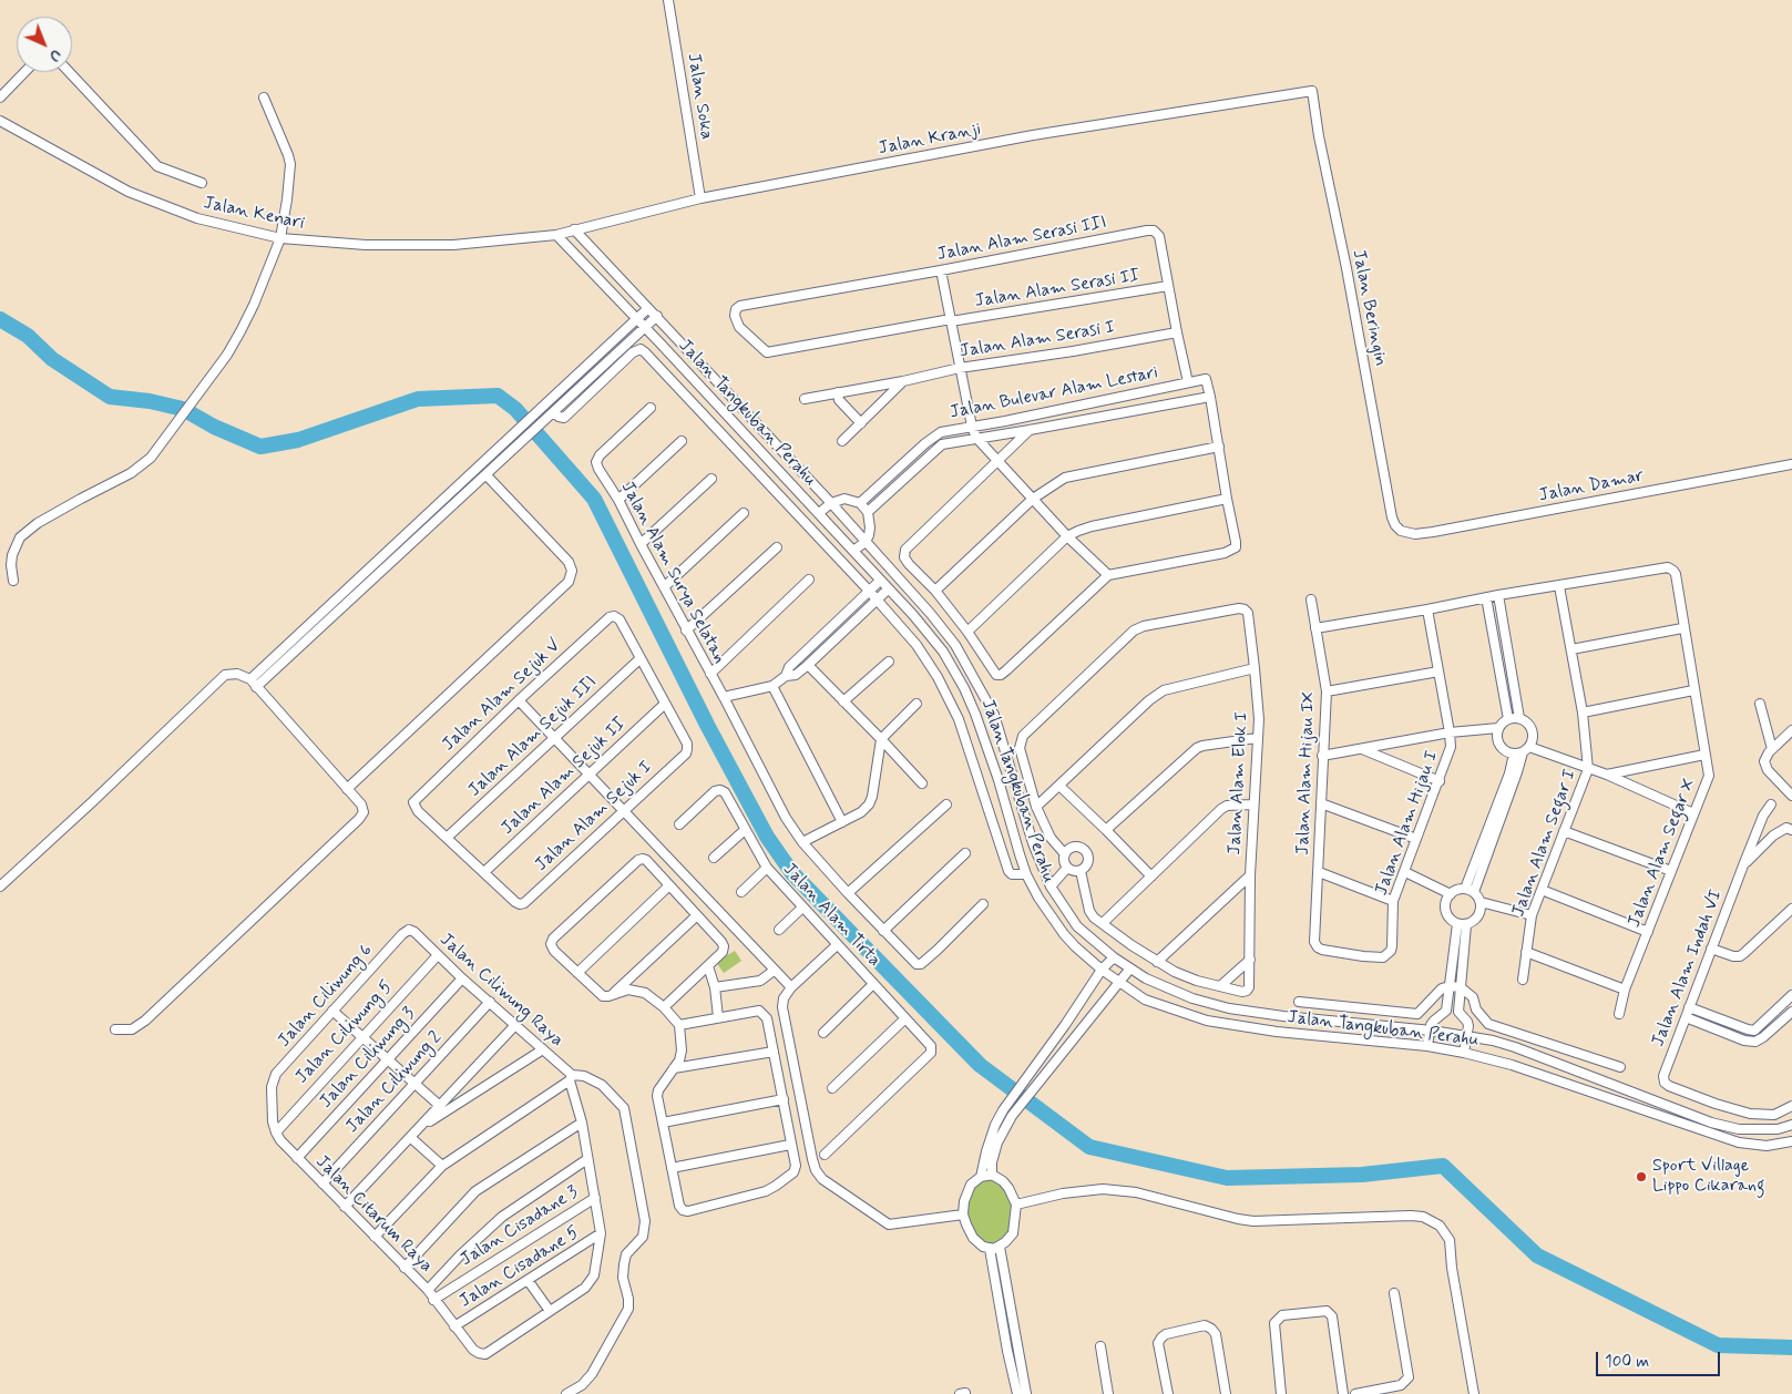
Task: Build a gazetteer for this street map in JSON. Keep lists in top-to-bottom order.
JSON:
{
  "streets": {
    "street": [
      "Jalan Soka",
      "Jalan Kranji",
      "Jalan Kenari",
      "Jalan Alam Serasi III",
      "Jalan Alam Serasi II",
      "Jalan Beringin",
      "Jalan Alam Serasi I",
      "Jalan Bulevar Alam Lestari",
      "Jalan Tangkuban Perahu",
      "Jalan Damar",
      "Jalan Alam Surya Selatan",
      "Jalan Alam Sejuk V",
      "Jalan Alam Sejuk III",
      "Jalan Alam Hijau IX",
      "Jalan Alam Sejuk II",
      "Jalan Alam Elok I",
      "Jalan Alam Sejuk I",
      "Jalan Alam Hijau I",
      "Jalan Alam Segar I",
      "Jalan Alam Segar X",
      "Jalan Alam Tirta",
      "Jalan Alam Indah VI",
      "Jalan Ciliwung Raya",
      "Jalan Ciliwung 6",
      "Jalan Ciliwung 5",
      "Jalan Ciliwung 3",
      "Jalan Ciliwung 2",
      "Jalan Citarum Raya",
      "Jalan Cisadane 3",
      "Jalan Cisadane 5"
    ]
  },
  "crossings": [
    ["Jalan Soka", "Jalan Kranji"],
    ["Jalan Kranji", "Jalan Kenari"],
    ["Jalan Kranji", "Jalan Beringin"],
    ["Jalan Kranji", "Jalan Tangkuban Perahu"],
    ["Jalan Kenari", "Jalan Tangkuban Perahu"],
    ["Jalan Alam Serasi III", "Jalan Alam Serasi II"],
    ["Jalan Alam Serasi III", "Jalan Alam Serasi I"],
    ["Jalan Alam Serasi III", "Jalan Bulevar Alam Lestari"],
    ["Jalan Beringin", "Jalan Damar"],
    ["Jalan Alam Sejuk V", "Jalan Alam Sejuk III"],
    ["Jalan Alam Hijau IX", "Jalan Alam Hijau I"],
    ["Jalan Alam Sejuk II", "Jalan Alam Sejuk I"],
    ["Jalan Alam Segar I", "Jalan Alam Segar X"],
    ["Jalan Ciliwung Raya", "Jalan Ciliwung 6"],
    ["Jalan Ciliwung Raya", "Jalan Ciliwung 5"],
    ["Jalan Ciliwung Raya", "Jalan Ciliwung 3"],
    ["Jalan Ciliwung Raya", "Jalan Ciliwung 2"],
    ["Jalan Ciliwung 6", "Jalan Ciliwung 5"],
    ["Jalan Ciliwung 6", "Jalan Citarum Raya"],
    ["Jalan Ciliwung 5", "Jalan Citarum Raya"],
    ["Jalan Ciliwung 3", "Jalan Citarum Raya"],
    ["Jalan Ciliwung 2", "Jalan Citarum Raya"],
    ["Jalan Citarum Raya", "Jalan Cisadane 3"],
    ["Jalan Citarum Raya", "Jalan Cisadane 5"]
  ],
  "places": ["Sport Village Lippo Cikarang"],
  "scale_bar": "100 m",
  "north": "bottom right"
}
